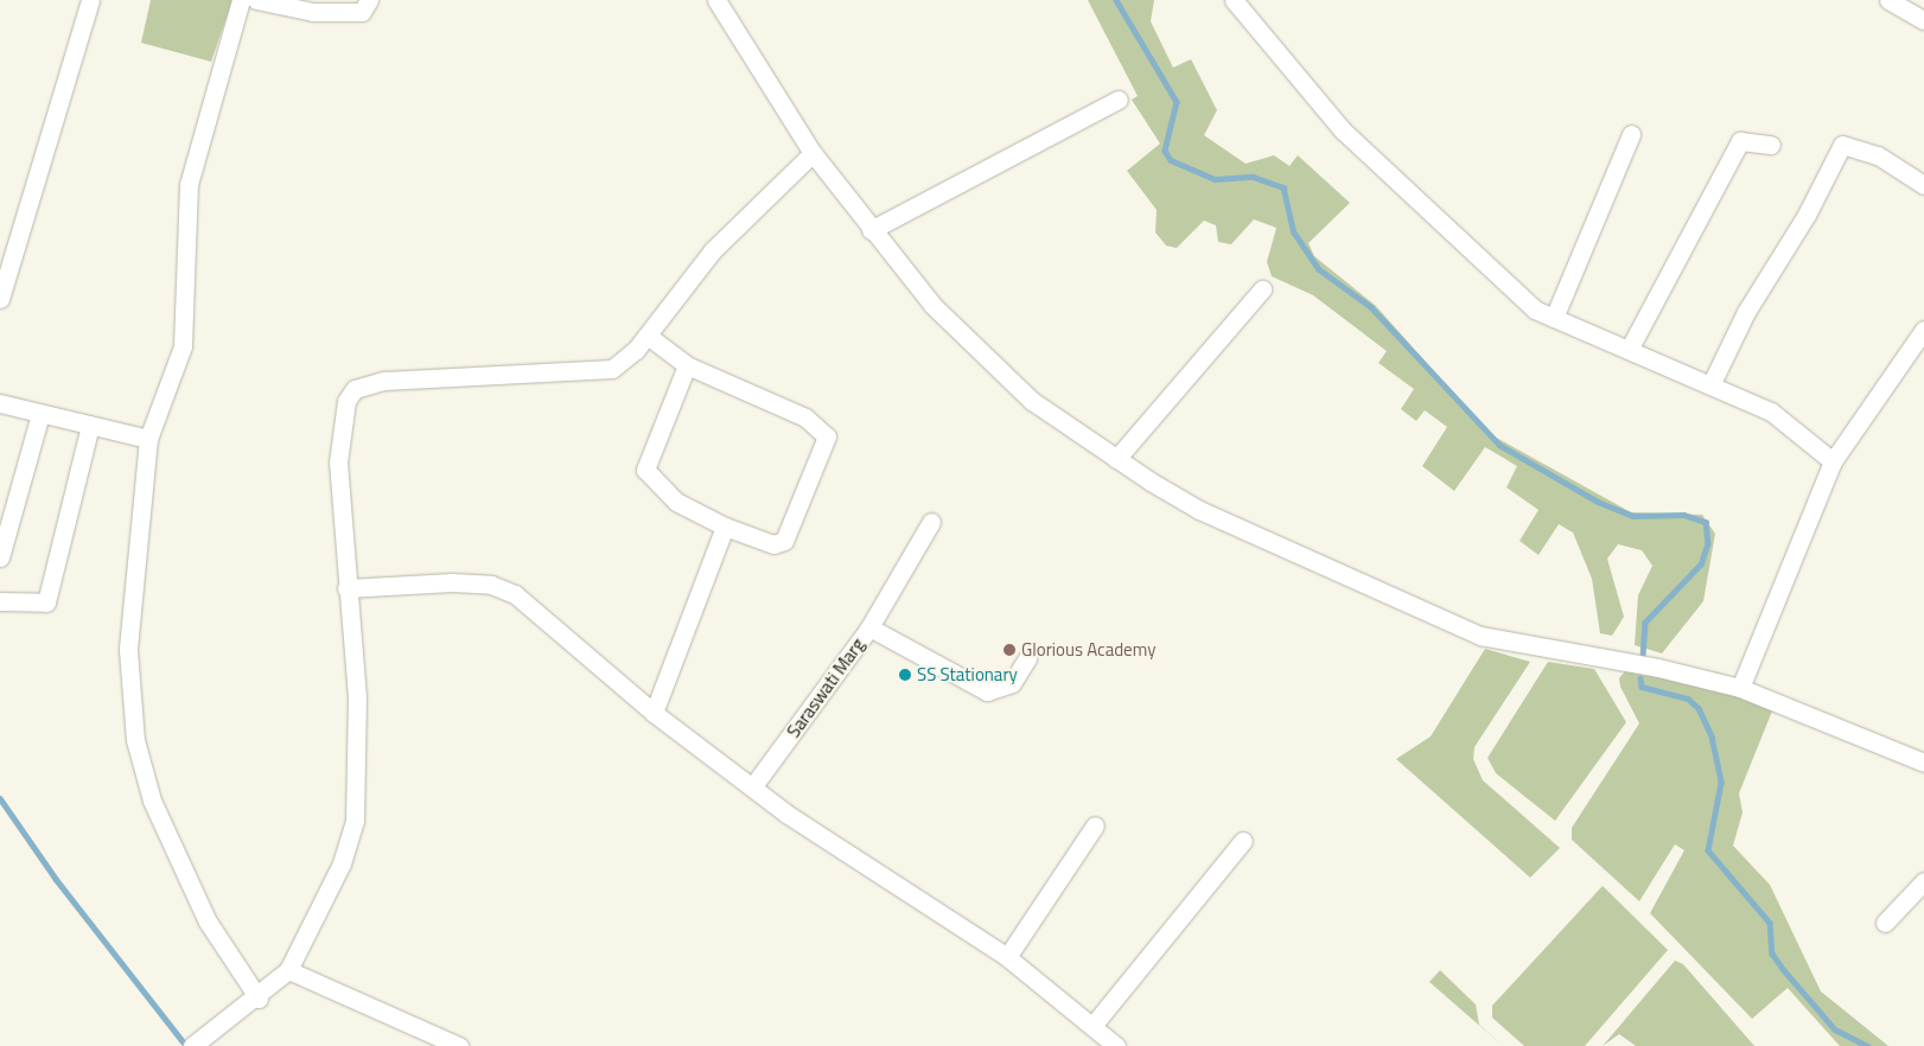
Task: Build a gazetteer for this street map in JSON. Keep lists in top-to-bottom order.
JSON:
{
  "streets": {
    "street": ["Saraswati Marg"]
  },
  "places": ["Glorious Academy", "SS Stationary"]
}
